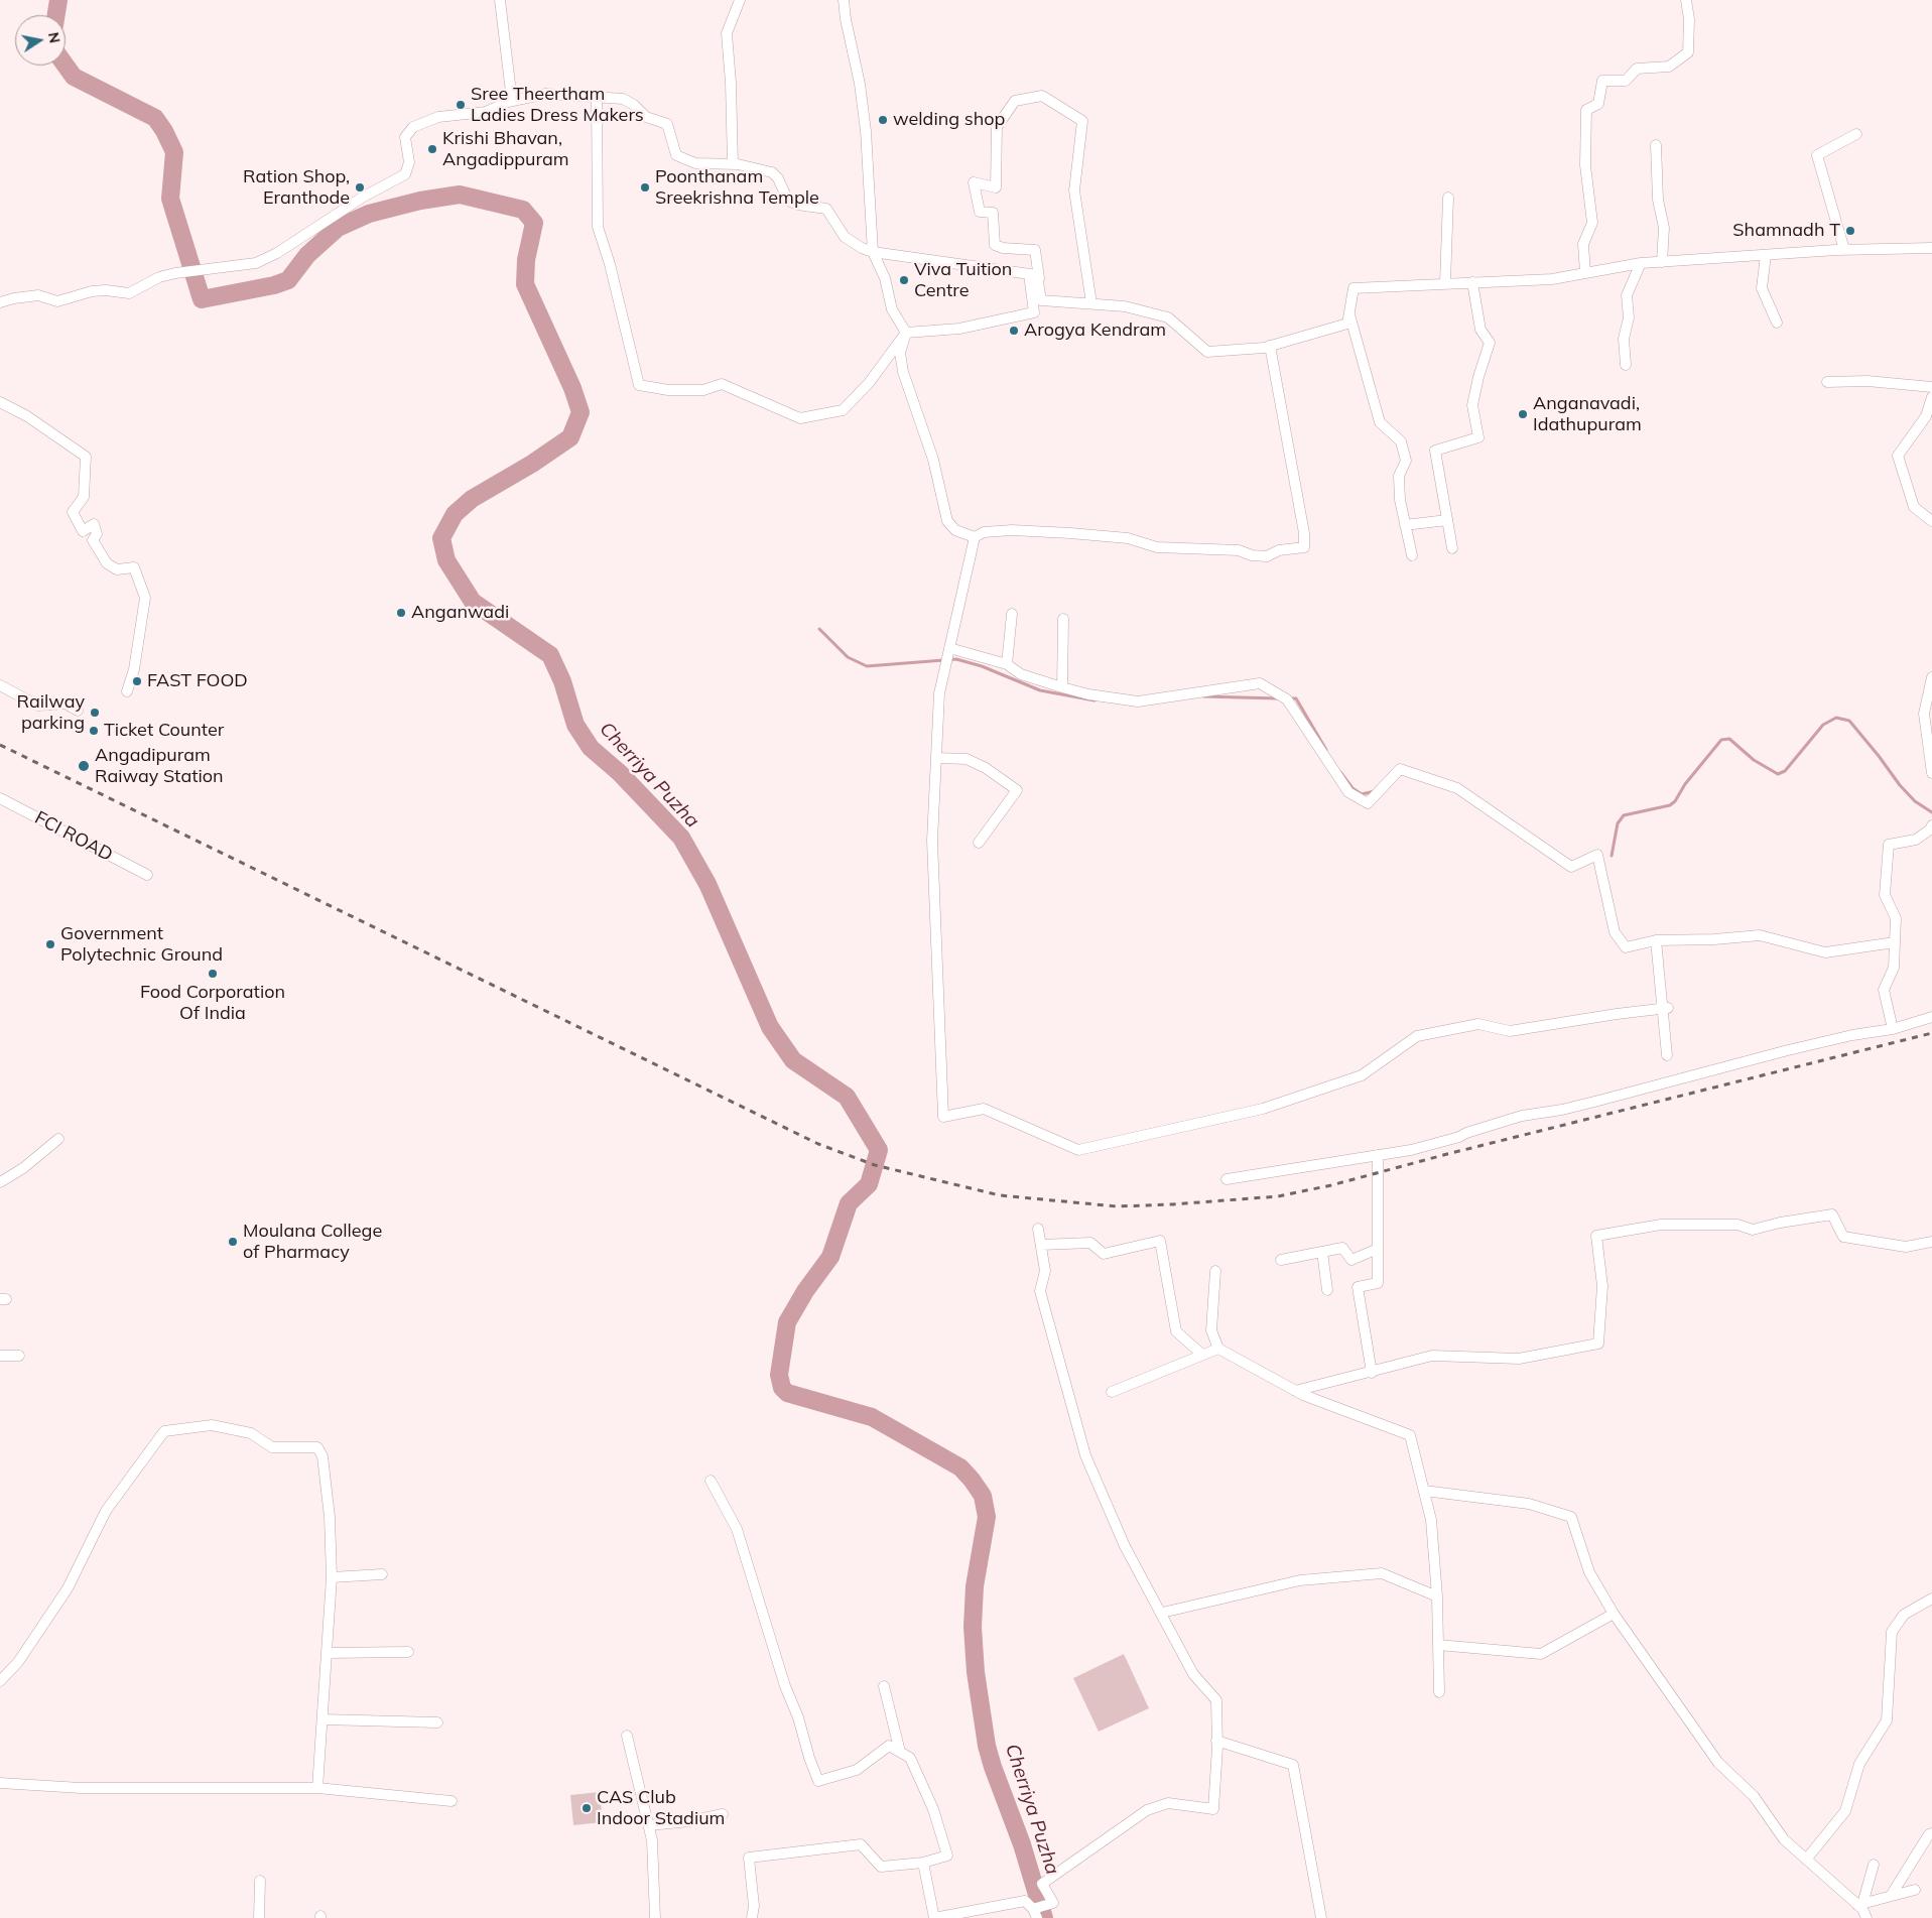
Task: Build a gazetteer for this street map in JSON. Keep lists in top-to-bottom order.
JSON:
{
  "streets": {
    "street": ["FCI ROAD"]
  },
  "water": ["Cherriya Puzha"],
  "places": [
    "Sree Theertham Ladies Dress Makers",
    "welding shop",
    "Krishi Bhavan, Angadippuram",
    "Ration Shop, Eranthode",
    "Poonthanam Sreekrishna Temple",
    "Shamnadh T",
    "Viva Tuition Centre",
    "Arogya Kendram",
    "Anganavadi, Idathupuram",
    "Anganwadi",
    "FAST FOOD",
    "Railway parking",
    "Ticket Counter",
    "Angadipuram Raiway Station",
    "Government Polytechnic Ground",
    "Food Corporation Of India",
    "Moulana College of Pharmacy",
    "CAS Club Indoor Stadium"
  ],
  "north": "right"
}
